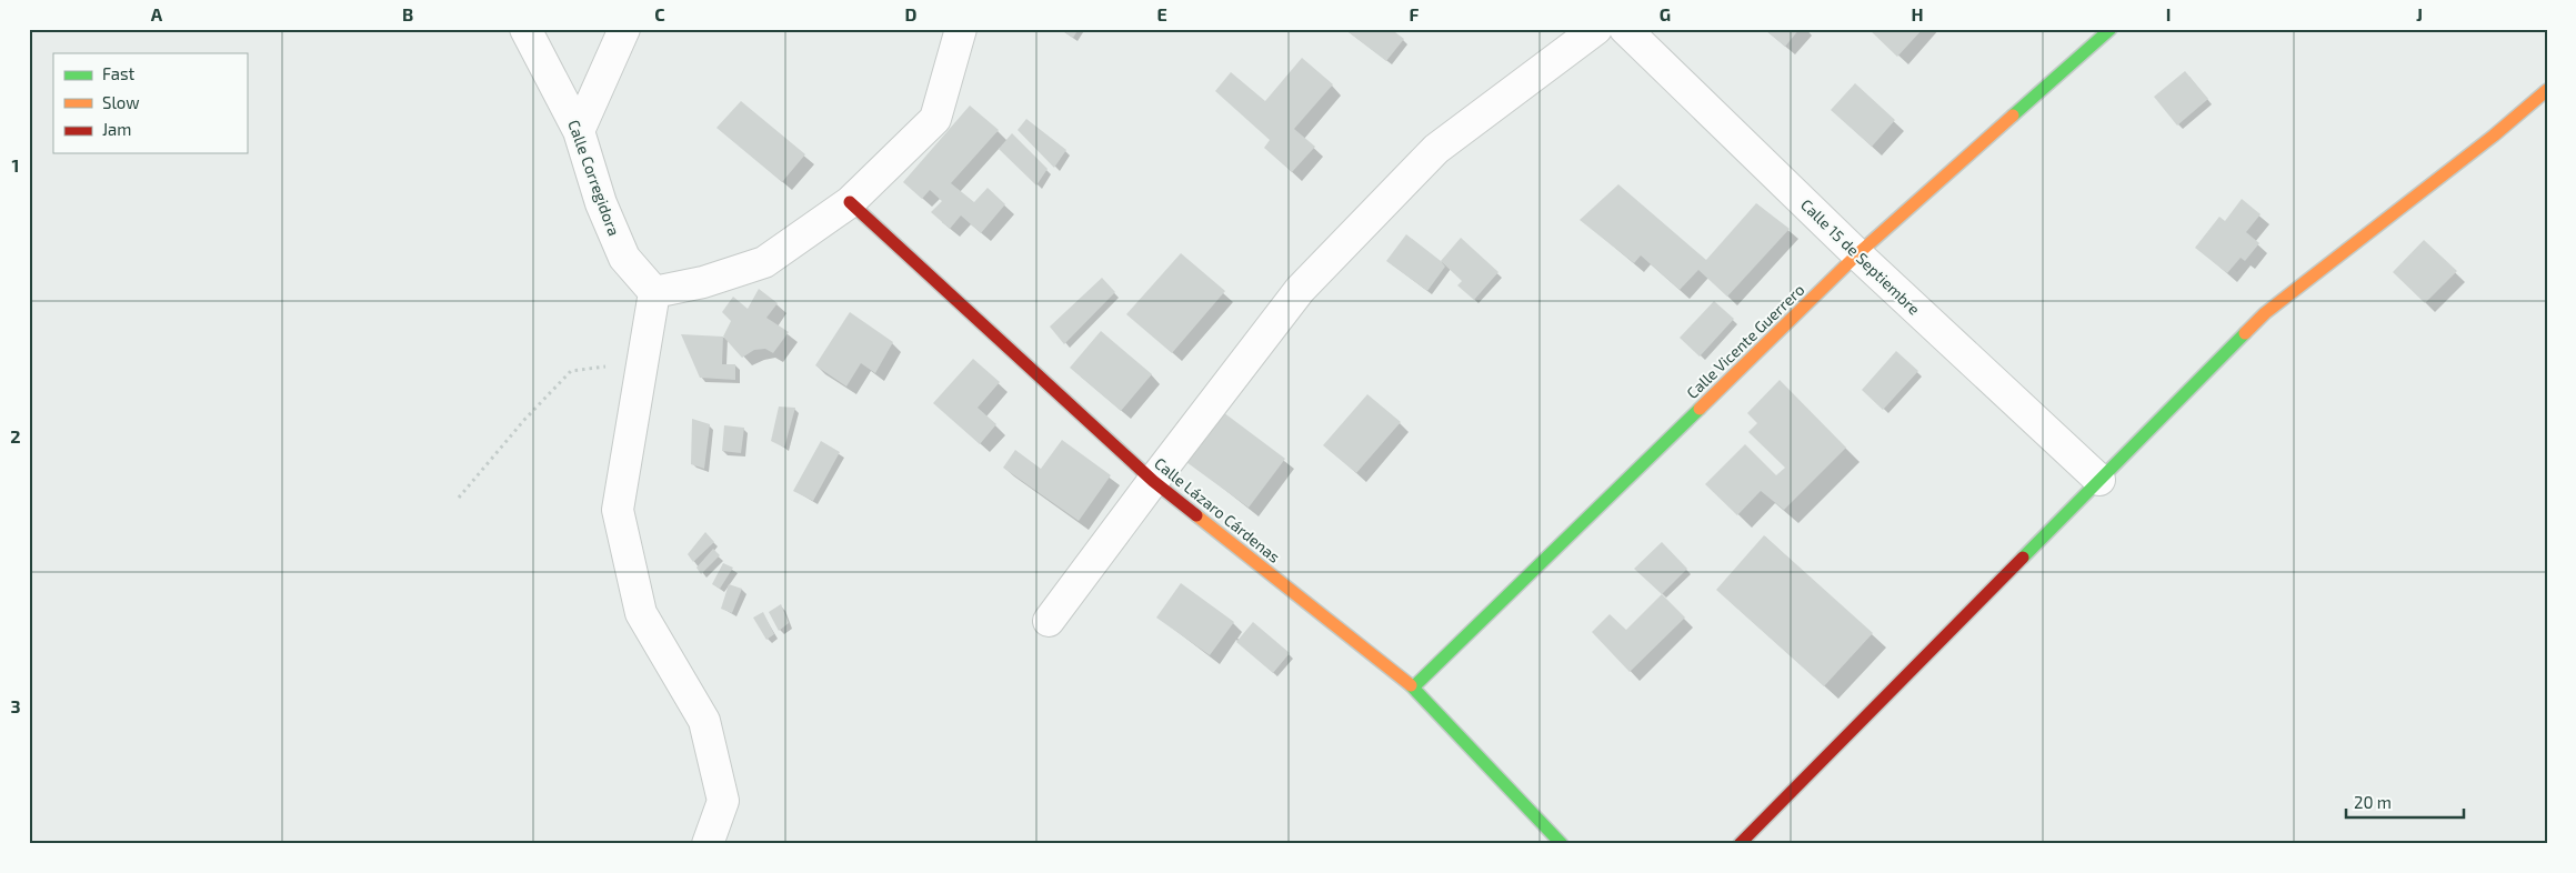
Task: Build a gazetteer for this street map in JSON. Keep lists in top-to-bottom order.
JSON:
{
  "streets": {
    "street": [
      "Calle Corregidora",
      "Calle 15 de Septiembre",
      "Calle Vicente Guerrero",
      "Calle Lázaro Cárdenas"
    ]
  },
  "crossings": [
    ["Calle 15 de Septiembre", "Calle Vicente Guerrero"],
    ["Calle Vicente Guerrero", "Calle Lázaro Cárdenas"]
  ],
  "legend": ["Fast", "Slow", "Jam"],
  "scale_bar": "20 m",
  "grid": {
    "columns": [
      "A",
      "B",
      "C",
      "D",
      "E",
      "F",
      "G",
      "H",
      "I",
      "J"
    ],
    "rows": ["1", "2", "3"]
  }
}
